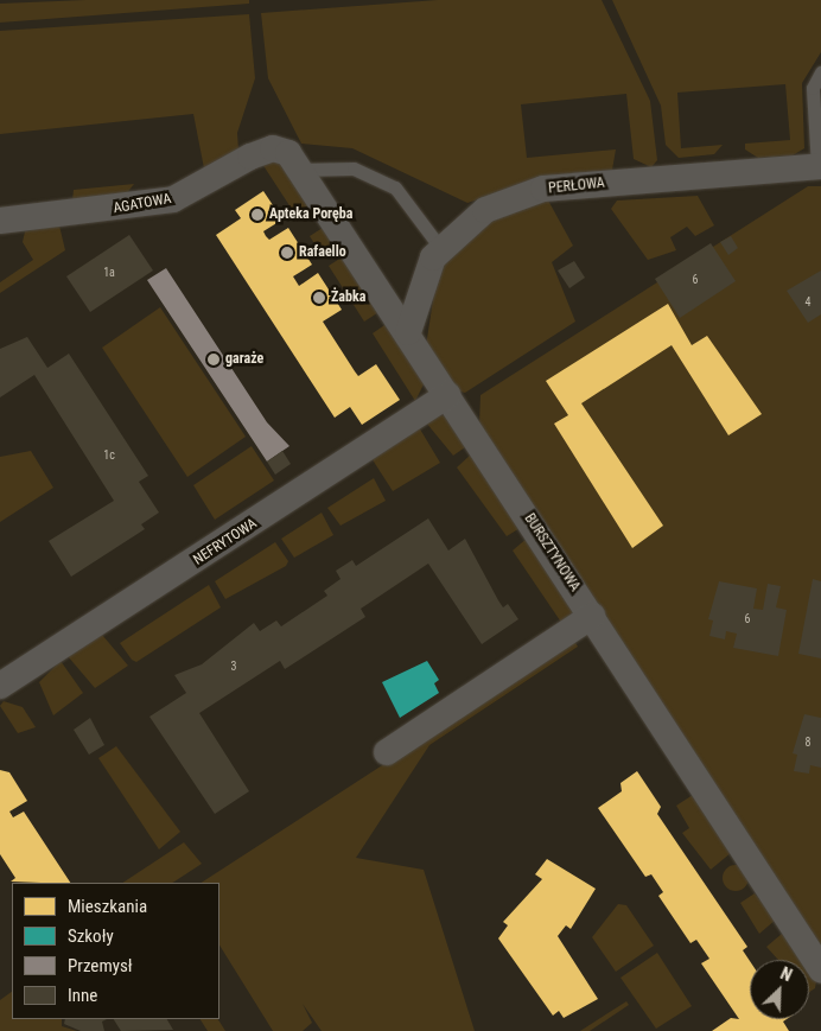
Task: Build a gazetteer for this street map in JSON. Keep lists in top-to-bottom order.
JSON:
{
  "streets": {
    "street": [
      "PERŁOWA",
      "AGATOWA",
      "NEFRYTOWA",
      "BURSZTYNOWA"
    ]
  },
  "crossings": [
    ["PERŁOWA", "BURSZTYNOWA"],
    ["AGATOWA", "BURSZTYNOWA"],
    ["NEFRYTOWA", "BURSZTYNOWA"]
  ],
  "places": [
    "Apteka Poręba",
    "Rafaello",
    "Żabka",
    "garaże"
  ],
  "house_numbers": [
    "1a",
    "6",
    "4",
    "1c",
    "6",
    "3",
    "8"
  ],
  "legend": [
    "Mieszkania",
    "Szkoły",
    "Przemysł",
    "Inne"
  ],
  "north": "top right"
}
